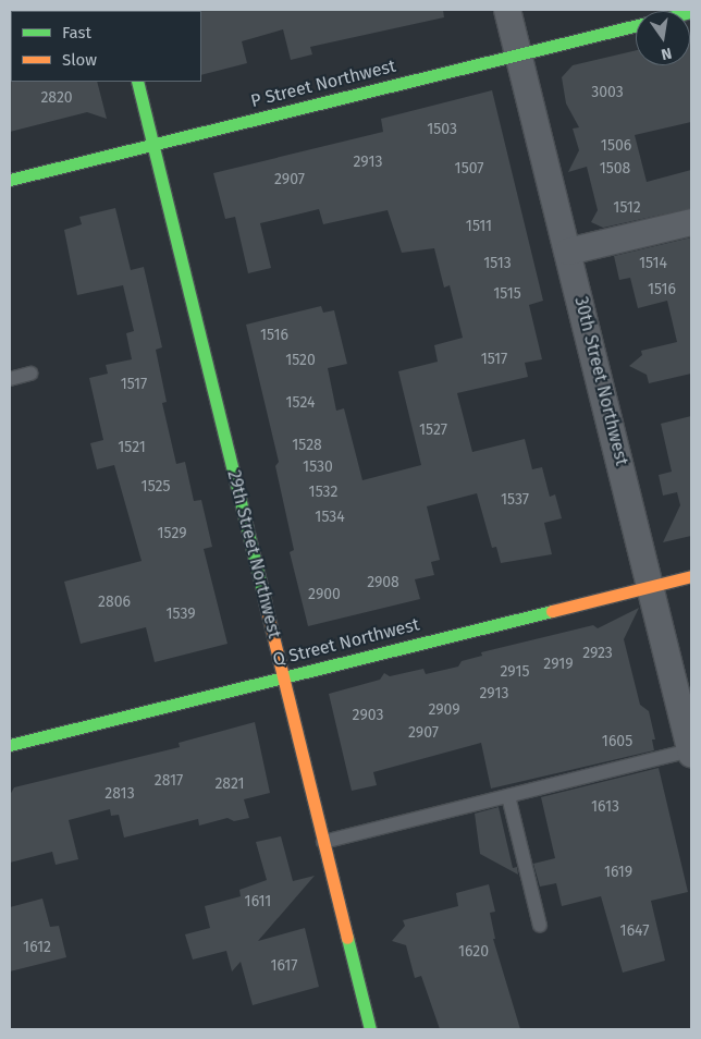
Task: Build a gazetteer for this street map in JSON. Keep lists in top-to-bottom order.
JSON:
{
  "streets": {
    "street": [
      "P Street Northwest",
      "30th Street Northwest",
      "29th Street Northwest",
      "Q Street Northwest"
    ]
  },
  "crossings": [
    ["P Street Northwest", "30th Street Northwest"],
    ["P Street Northwest", "29th Street Northwest"],
    ["30th Street Northwest", "Q Street Northwest"],
    ["29th Street Northwest", "Q Street Northwest"]
  ],
  "house_numbers": [
    "3003",
    "2820",
    "1503",
    "1506",
    "2913",
    "1507",
    "1508",
    "2907",
    "1512",
    "1511",
    "1513",
    "1514",
    "1516",
    "1515",
    "1516",
    "1517",
    "1520",
    "1517",
    "1524",
    "1527",
    "1528",
    "1521",
    "1530",
    "1525",
    "1532",
    "1537",
    "1534",
    "1529",
    "2908",
    "2900",
    "2806",
    "1539",
    "2923",
    "2919",
    "2915",
    "2913",
    "2909",
    "2903",
    "2907",
    "1605",
    "2817",
    "2821",
    "2813",
    "1613",
    "1619",
    "1611",
    "1647",
    "1612",
    "1620",
    "1617"
  ],
  "legend": ["Fast", "Slow"],
  "north": "bottom"
}
